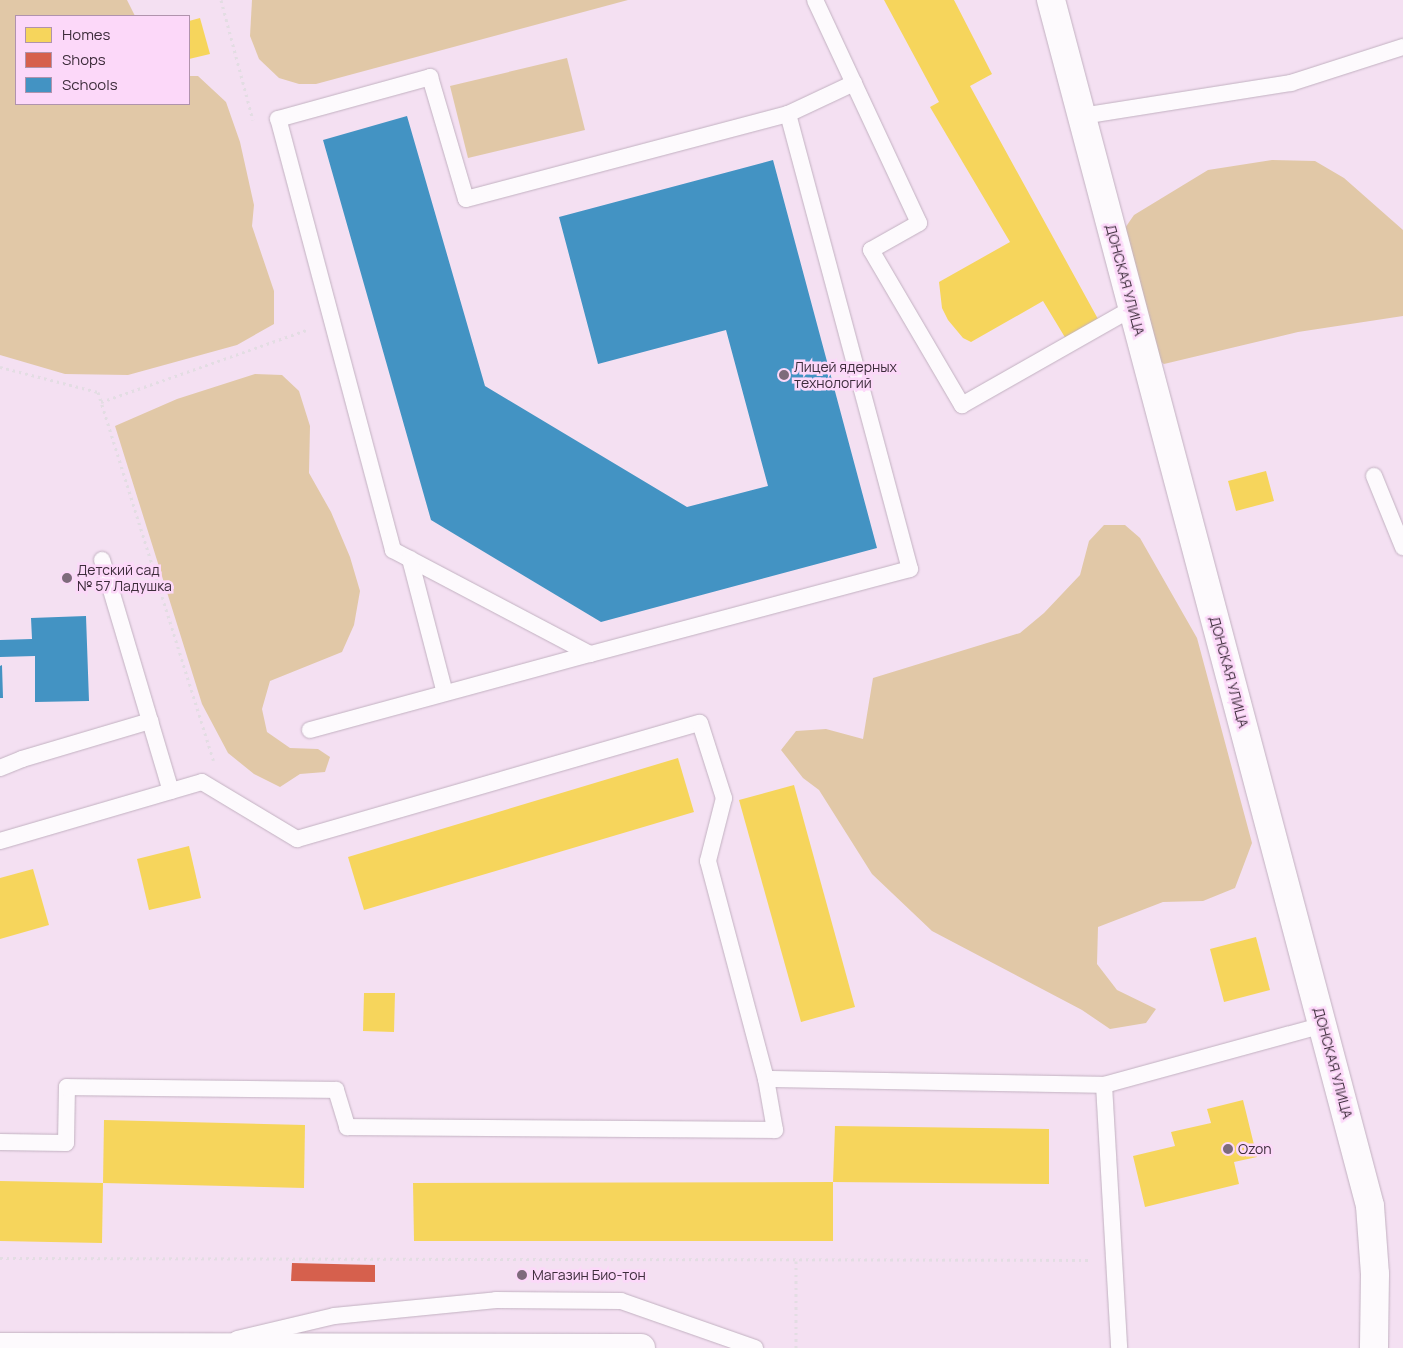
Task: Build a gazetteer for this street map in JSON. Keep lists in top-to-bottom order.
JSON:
{
  "streets": {
    "main road": ["ДОНСКАЯ УЛИЦА"]
  },
  "places": [
    "Лицей ядерных технологий",
    "Детский сад № 57 Ладушка",
    "Ozon",
    "Магазин Био-тон"
  ],
  "legend": ["Homes", "Shops", "Schools"]
}
